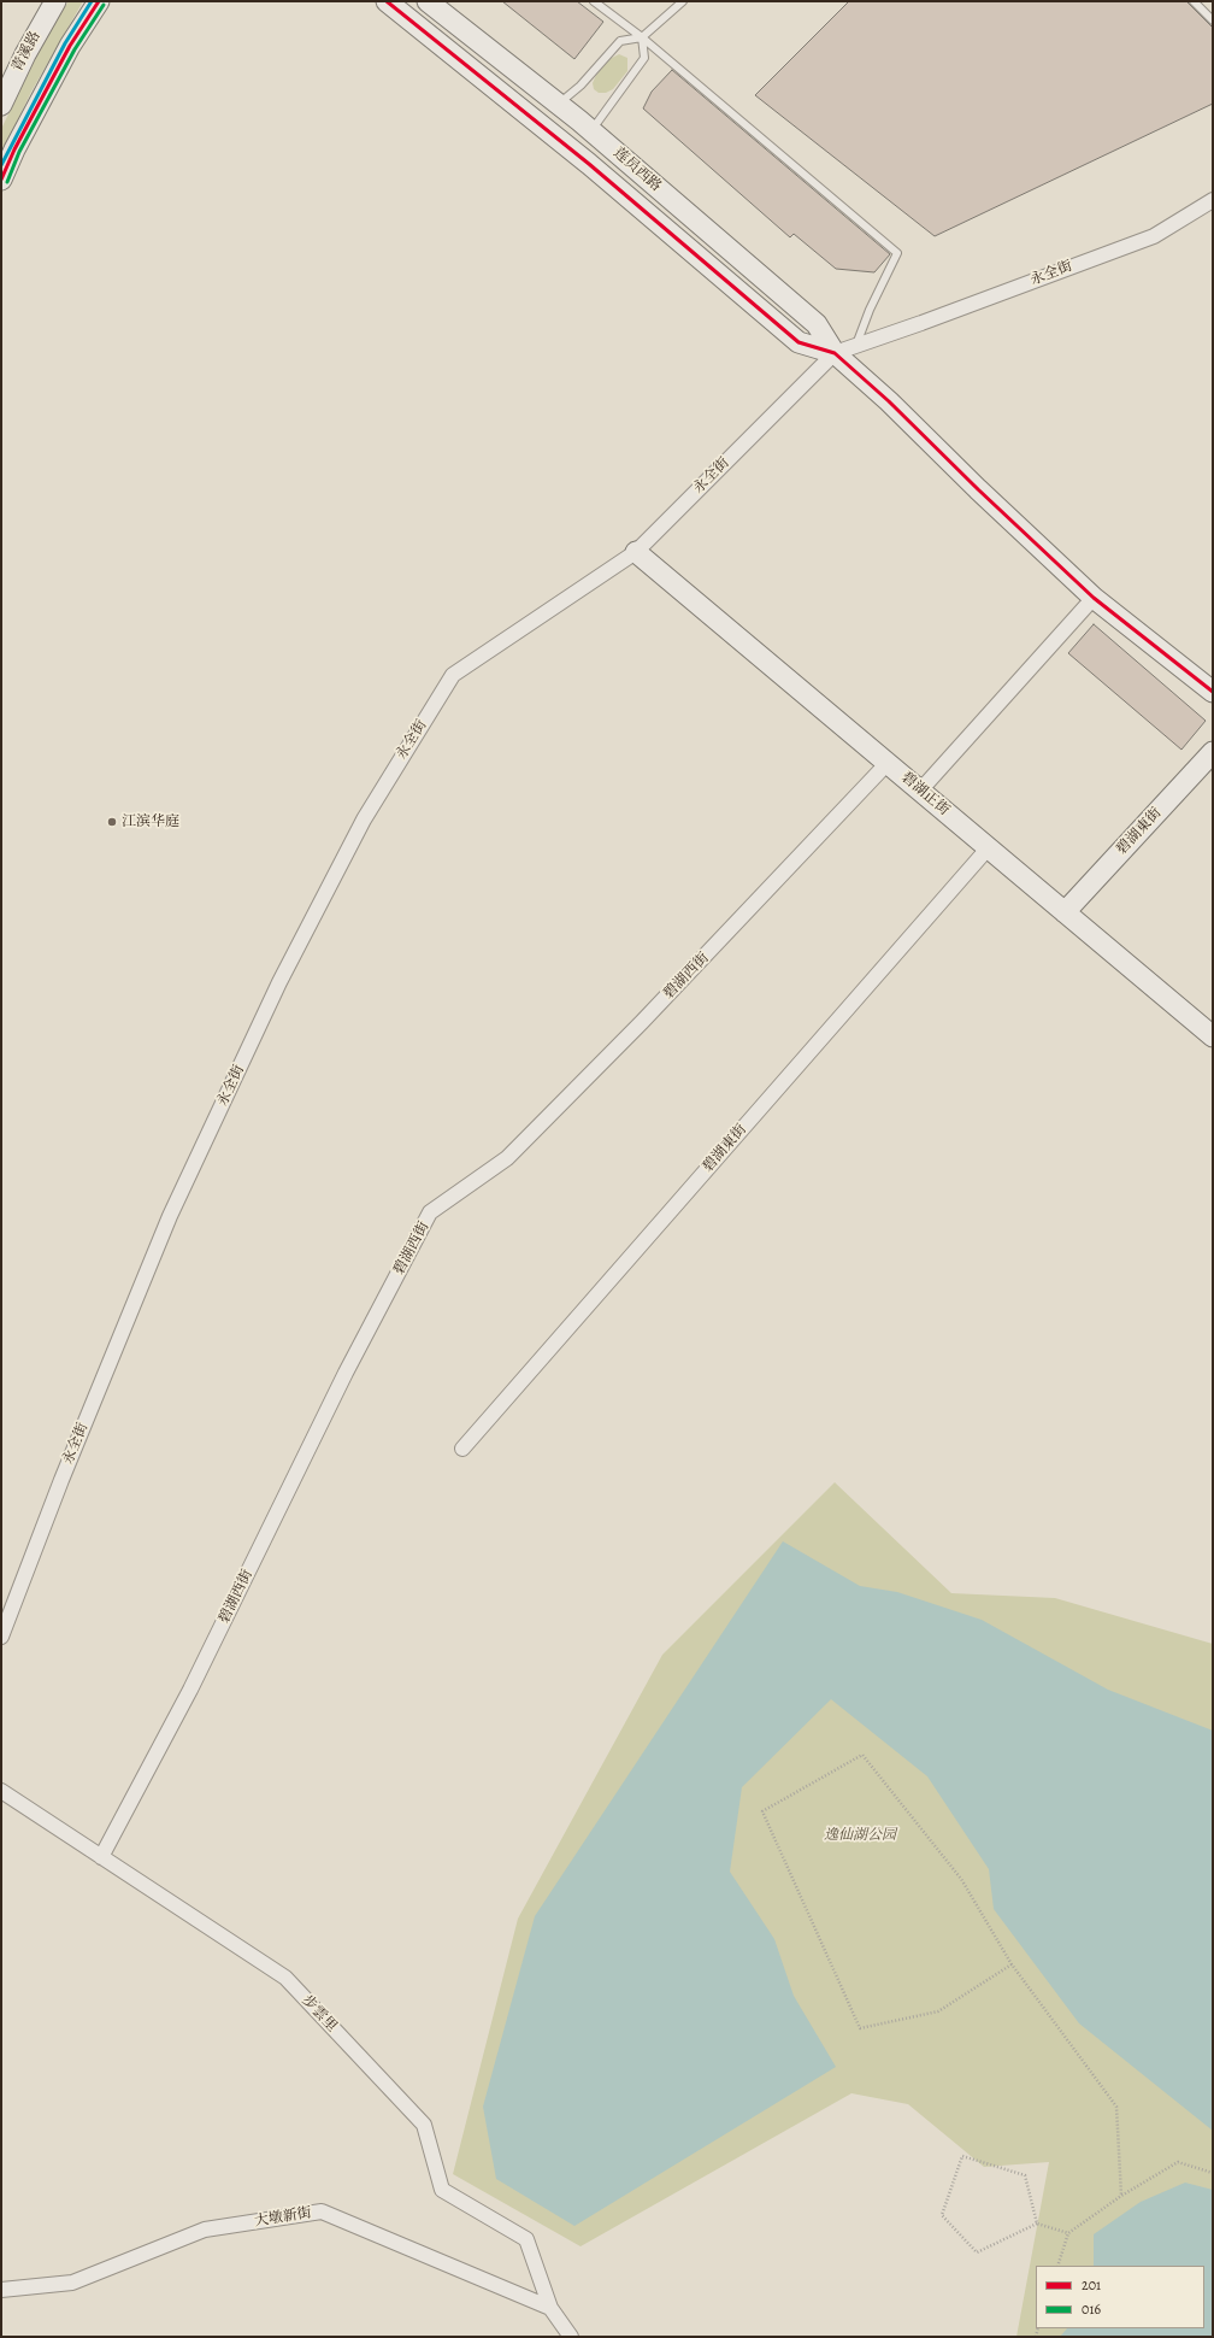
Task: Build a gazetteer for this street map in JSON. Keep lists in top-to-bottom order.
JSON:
{
  "streets": {
    "main road": [
      "青溪路",
      "莲员西路",
      "碧湖正街",
      "碧湖東街"
    ],
    "street": [
      "永全街",
      "碧湖西街",
      "步雲里",
      "大墩新街"
    ]
  },
  "crossings": [
    ["莲员西路", "永全街"],
    ["永全街", "碧湖正街"],
    ["碧湖正街", "碧湖東街"],
    ["碧湖正街", "碧湖西街"],
    ["碧湖西街", "步雲里"],
    ["步雲里", "大墩新街"]
  ],
  "parks": ["逸仙湖公园"],
  "places": ["江滨华庭"],
  "lines": ["transit line 201", "transit line 016"],
  "legend": ["201", "016"]
}
